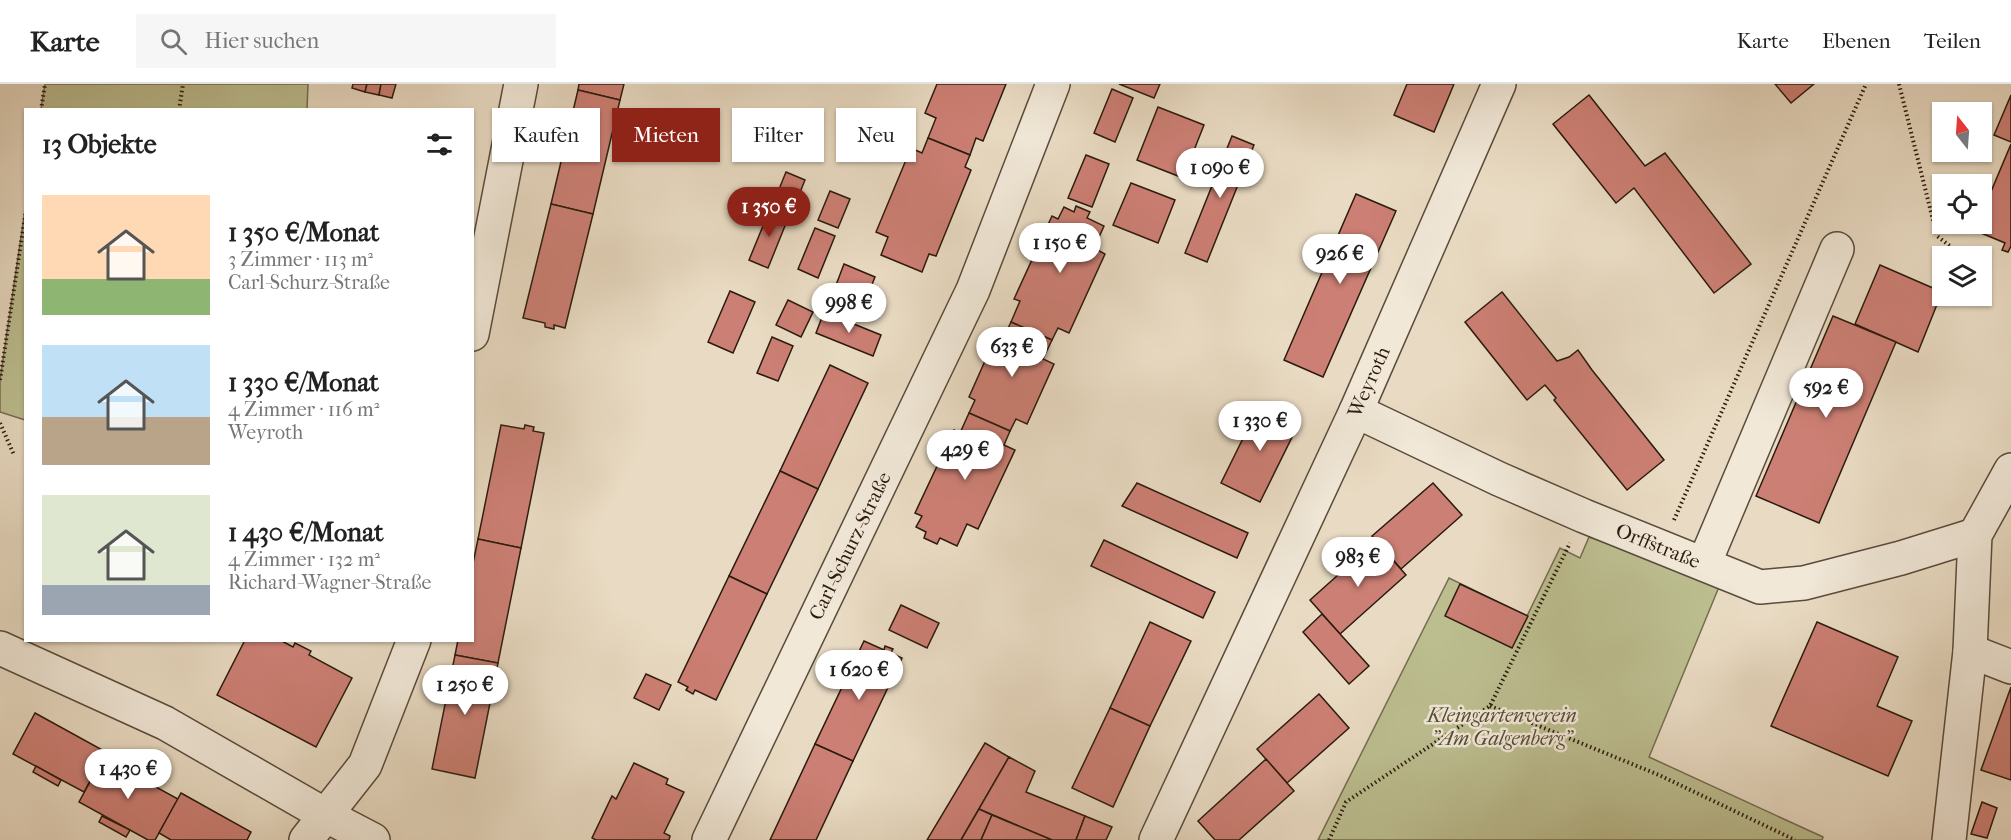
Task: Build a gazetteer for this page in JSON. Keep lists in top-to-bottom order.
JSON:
{
  "streets": {
    "street": ["Weyroth", "Carl-Schurz-Straße", "Orffstraße"]
  },
  "crossings": [
    ["Weyroth", "Orffstraße"]
  ],
  "parks": ["Kleingartenverein \"Am Galgenberg\""],
  "north": "top",
  "page": {
    "header": "Karte",
    "search": "Hier suchen",
    "nav": ["Karte", "Ebenen", "Teilen"],
    "chip": [
      "Kaufen",
      "Mieten",
      "Filter",
      "Neu"
    ],
    "heading": "13 Objekte",
    "price": [
      "1 090 €",
      "1 350 €",
      "1 150 €",
      "926 €",
      "998 €",
      "633 €",
      "592 €",
      "1 330 €",
      "429 €",
      "983 €",
      "1 620 €",
      "1 250 €",
      "1 430 €"
    ],
    "list": [
      {
        "name": "1 350 €/Monat",
        "note": "3 Zimmer · 113 m² · Carl-Schurz-Straße"
      },
      {
        "name": "1 330 €/Monat",
        "note": "4 Zimmer · 116 m² · Weyroth"
      },
      {
        "name": "1 430 €/Monat",
        "note": "4 Zimmer · 132 m² · Richard-Wagner-Straße"
      }
    ]
  }
}
